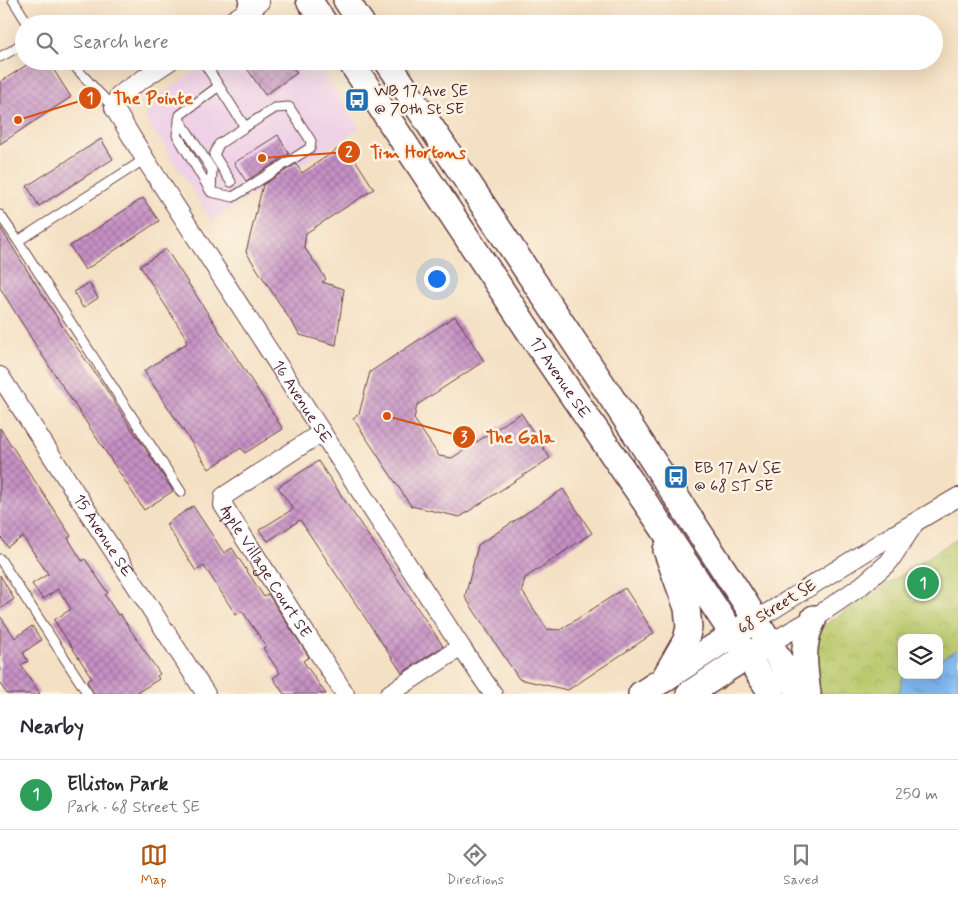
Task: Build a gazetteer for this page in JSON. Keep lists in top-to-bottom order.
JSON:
{
  "streets": {
    "main road": ["17 Avenue SE", "68 Street SE"],
    "street": ["16 Avenue SE", "15 Avenue SE", "Apple Village Court SE"]
  },
  "crossings": [
    ["17 Avenue SE", "68 Street SE"],
    ["16 Avenue SE", "Apple Village Court SE"]
  ],
  "places": {
    "bus stop": ["WB 17 Ave SE @ 70th St SE", "EB 17 AV SE @ 68 ST SE"],
    "other": ["The Pointe", "Tim Hortons", "The Gala"]
  },
  "page": {
    "search": "Search here",
    "pins": "1",
    "heading": "Nearby",
    "list": [
      {
        "mark": "1",
        "name": "Elliston Park",
        "note": "Park · 68 Street SE",
        "value": "250 m"
      }
    ],
    "nav": ["Map", "Directions", "Saved"]
  }
}
